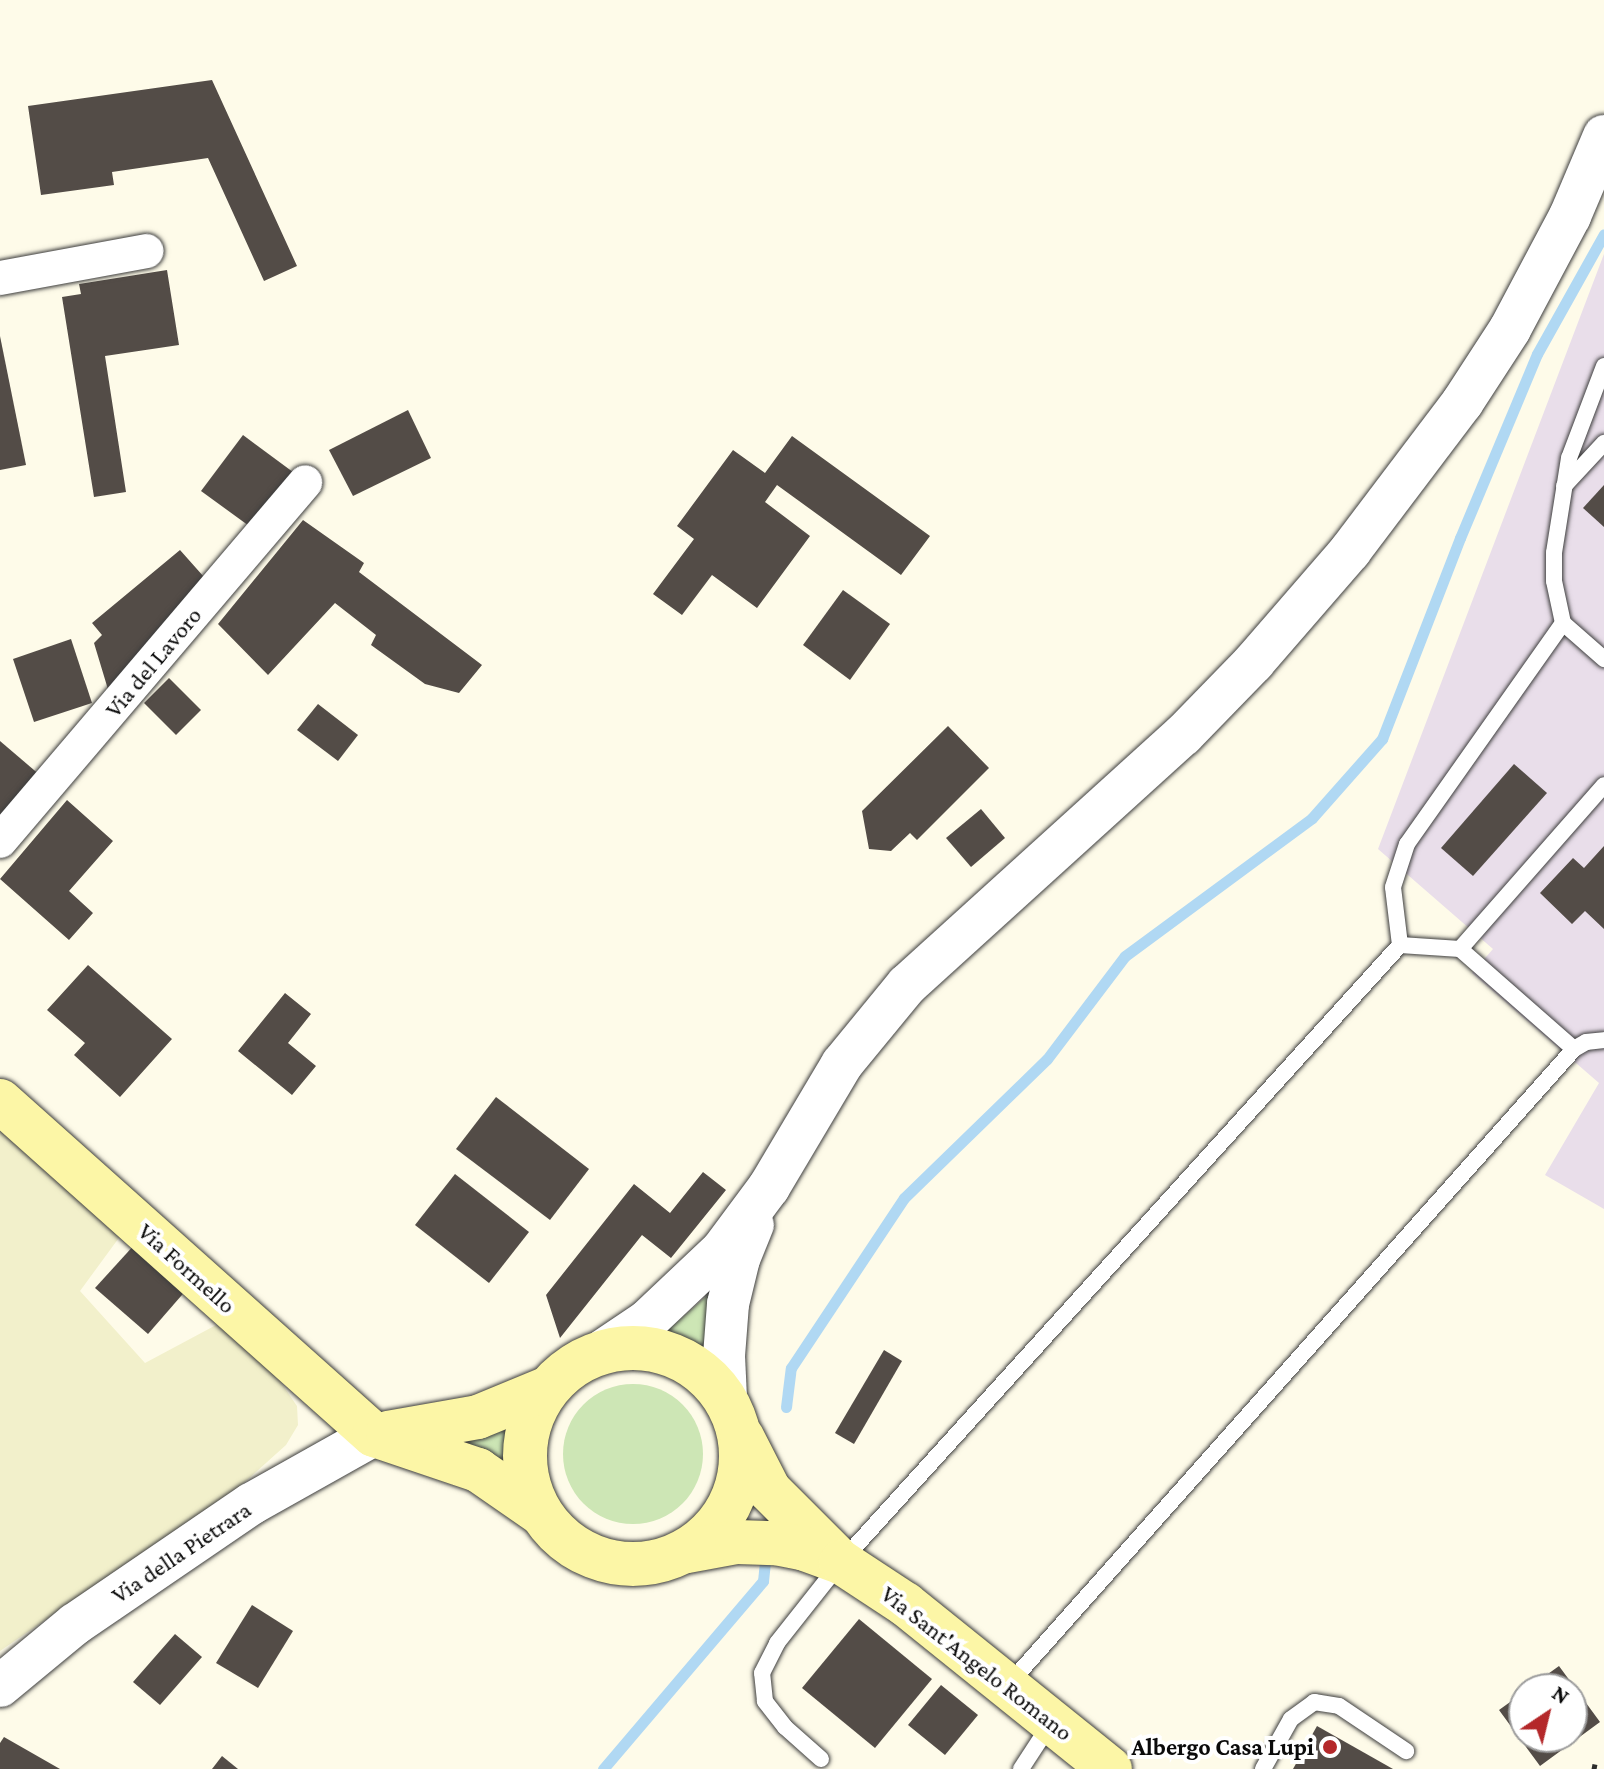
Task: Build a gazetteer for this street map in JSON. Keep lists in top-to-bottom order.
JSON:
{
  "streets": {
    "main road": ["Via Formello", "Via Sant'Angelo Romano"],
    "street": ["Via del Lavoro", "Via della Pietrara"]
  },
  "crossings": [
    ["Via Formello", "Via della Pietrara"]
  ],
  "places": ["Albergo Casa Lupi"],
  "north": "top right"
}
